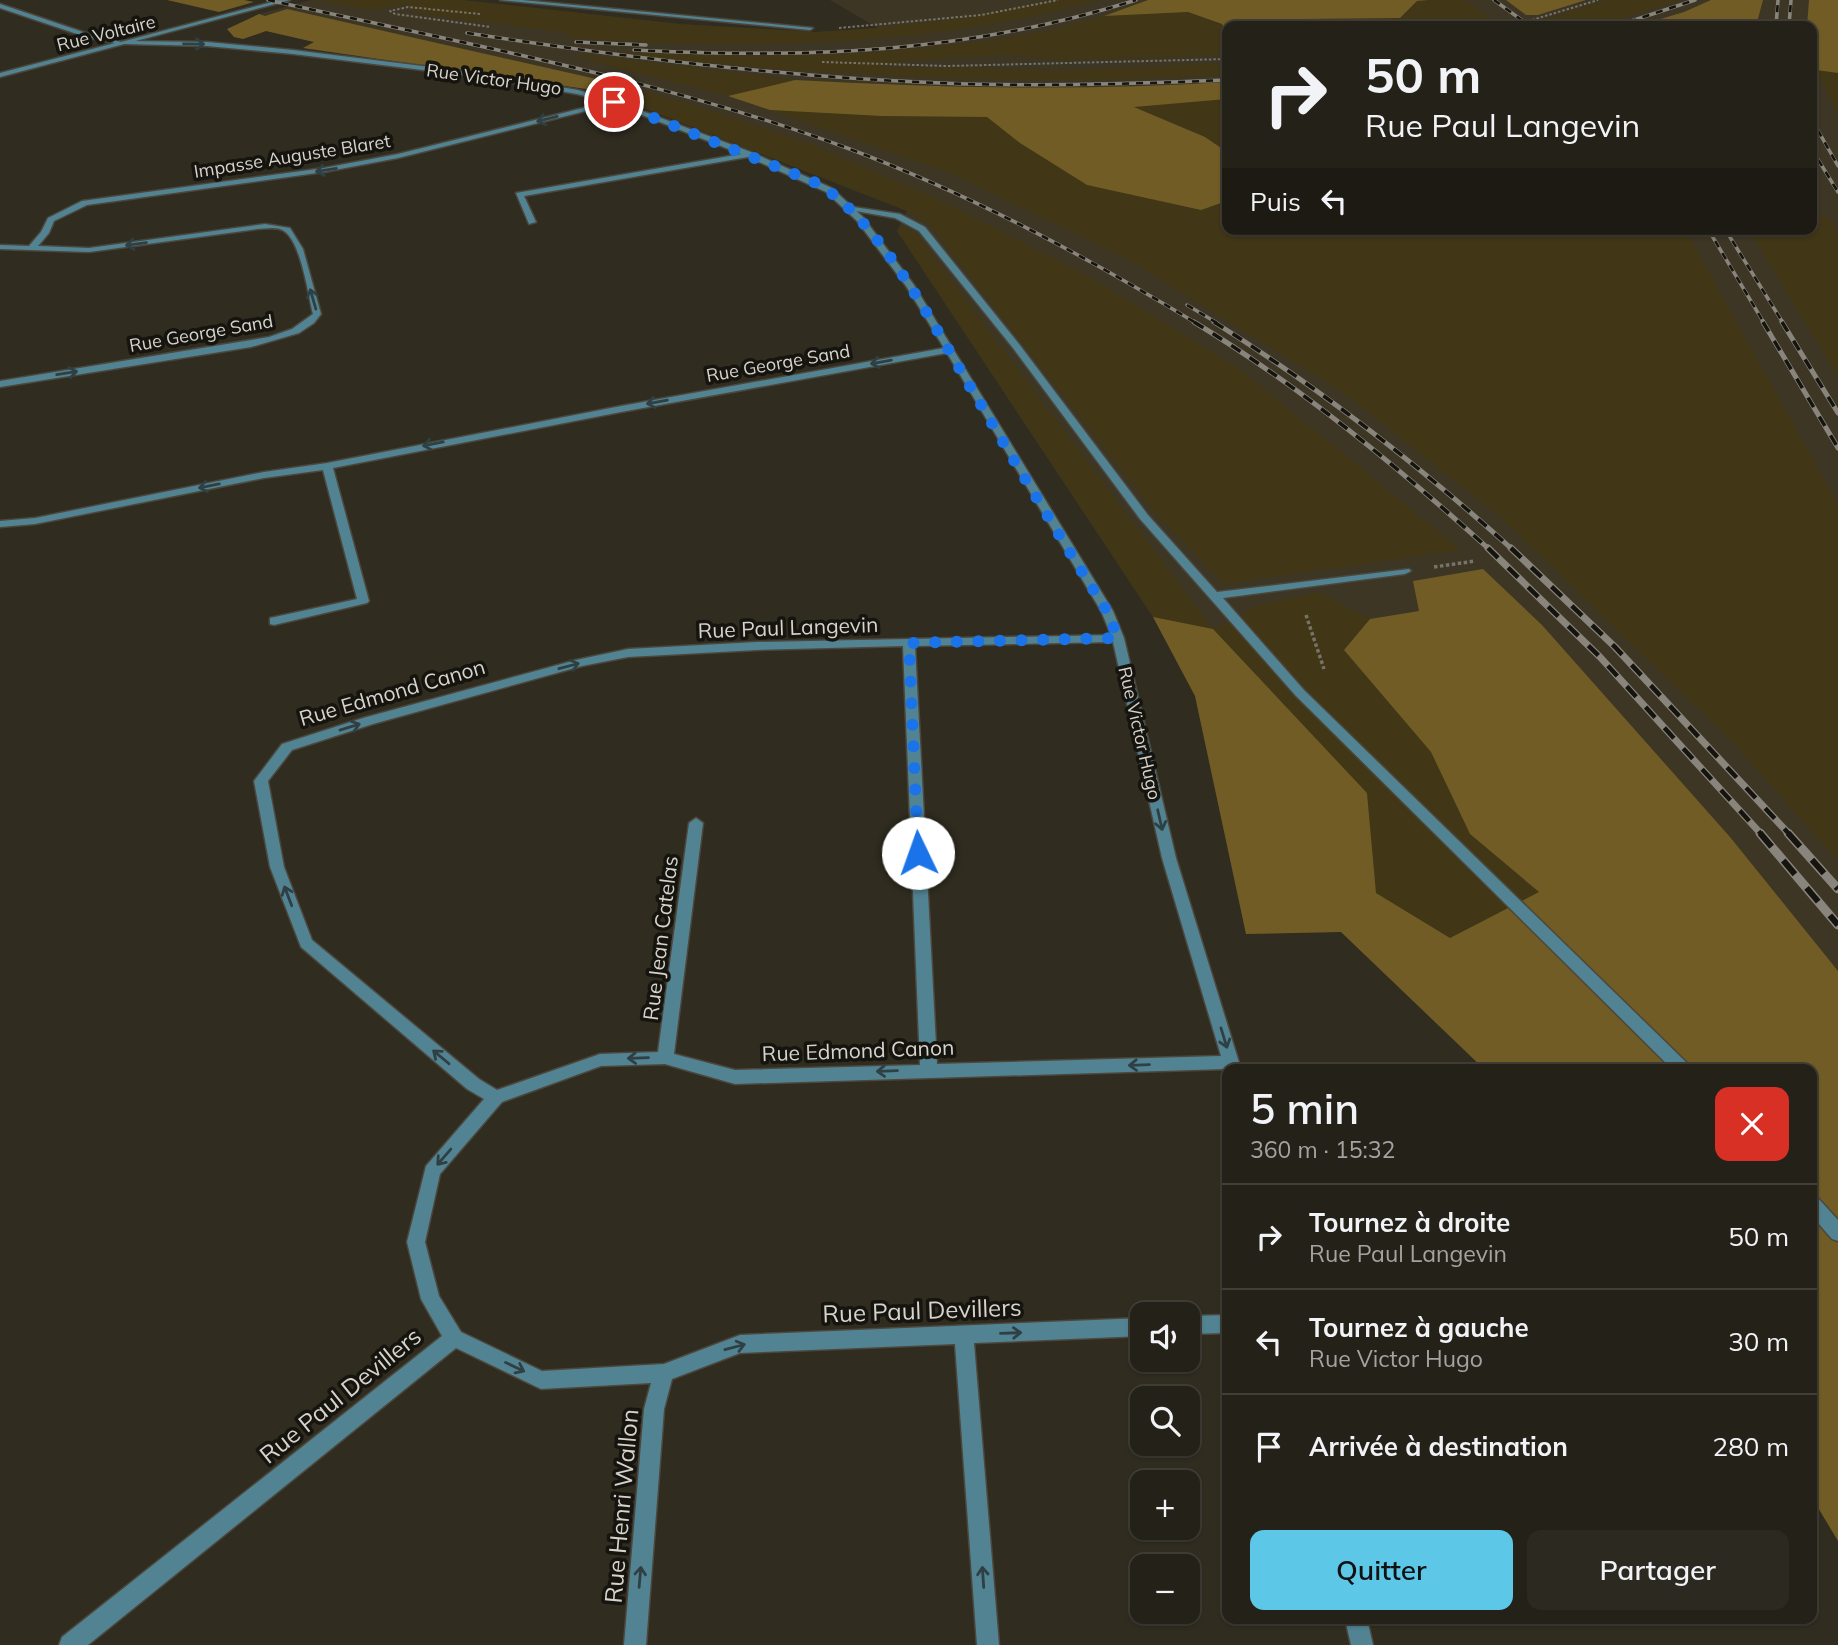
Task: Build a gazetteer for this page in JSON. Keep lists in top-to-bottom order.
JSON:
{
  "streets": {
    "street": [
      "Rue Voltaire",
      "Rue Victor Hugo",
      "Impasse Auguste Blaret",
      "Rue George Sand",
      "Rue Paul Langevin",
      "Rue Edmond Canon",
      "Rue Jean Catelas",
      "Rue Paul Devillers",
      "Rue Henri Wallon"
    ]
  },
  "crossings": [
    ["Rue Voltaire", "Rue Victor Hugo"],
    ["Rue Victor Hugo", "Impasse Auguste Blaret"],
    ["Rue Victor Hugo", "Rue George Sand"],
    ["Rue Victor Hugo", "Rue Paul Langevin"],
    ["Impasse Auguste Blaret", "Rue George Sand"],
    ["Rue Paul Langevin", "Rue Edmond Canon"],
    ["Rue Edmond Canon", "Rue Jean Catelas"],
    ["Rue Edmond Canon", "Rue Paul Devillers"],
    ["Rue Paul Devillers", "Rue Henri Wallon"]
  ],
  "one_way": [
    "Rue Victor Hugo",
    "Impasse Auguste Blaret",
    "Rue Paul Devillers",
    "Rue Henri Wallon"
  ],
  "page": {
    "turn": ["50 m", "Rue Paul Langevin"],
    "then": "Puis",
    "heading": ["5 min", "360 m · 15:32"],
    "list": [
      {
        "name": "Tournez à droite",
        "note": "Rue Paul Langevin",
        "value": "50 m"
      },
      {
        "name": "Tournez à gauche",
        "note": "Rue Victor Hugo",
        "value": "30 m"
      },
      {
        "name": "Arrivée à destination",
        "value": "280 m"
      }
    ],
    "map_buttons": ["+", "−"],
    "buttons": ["Quitter", "Partager"]
  }
}
